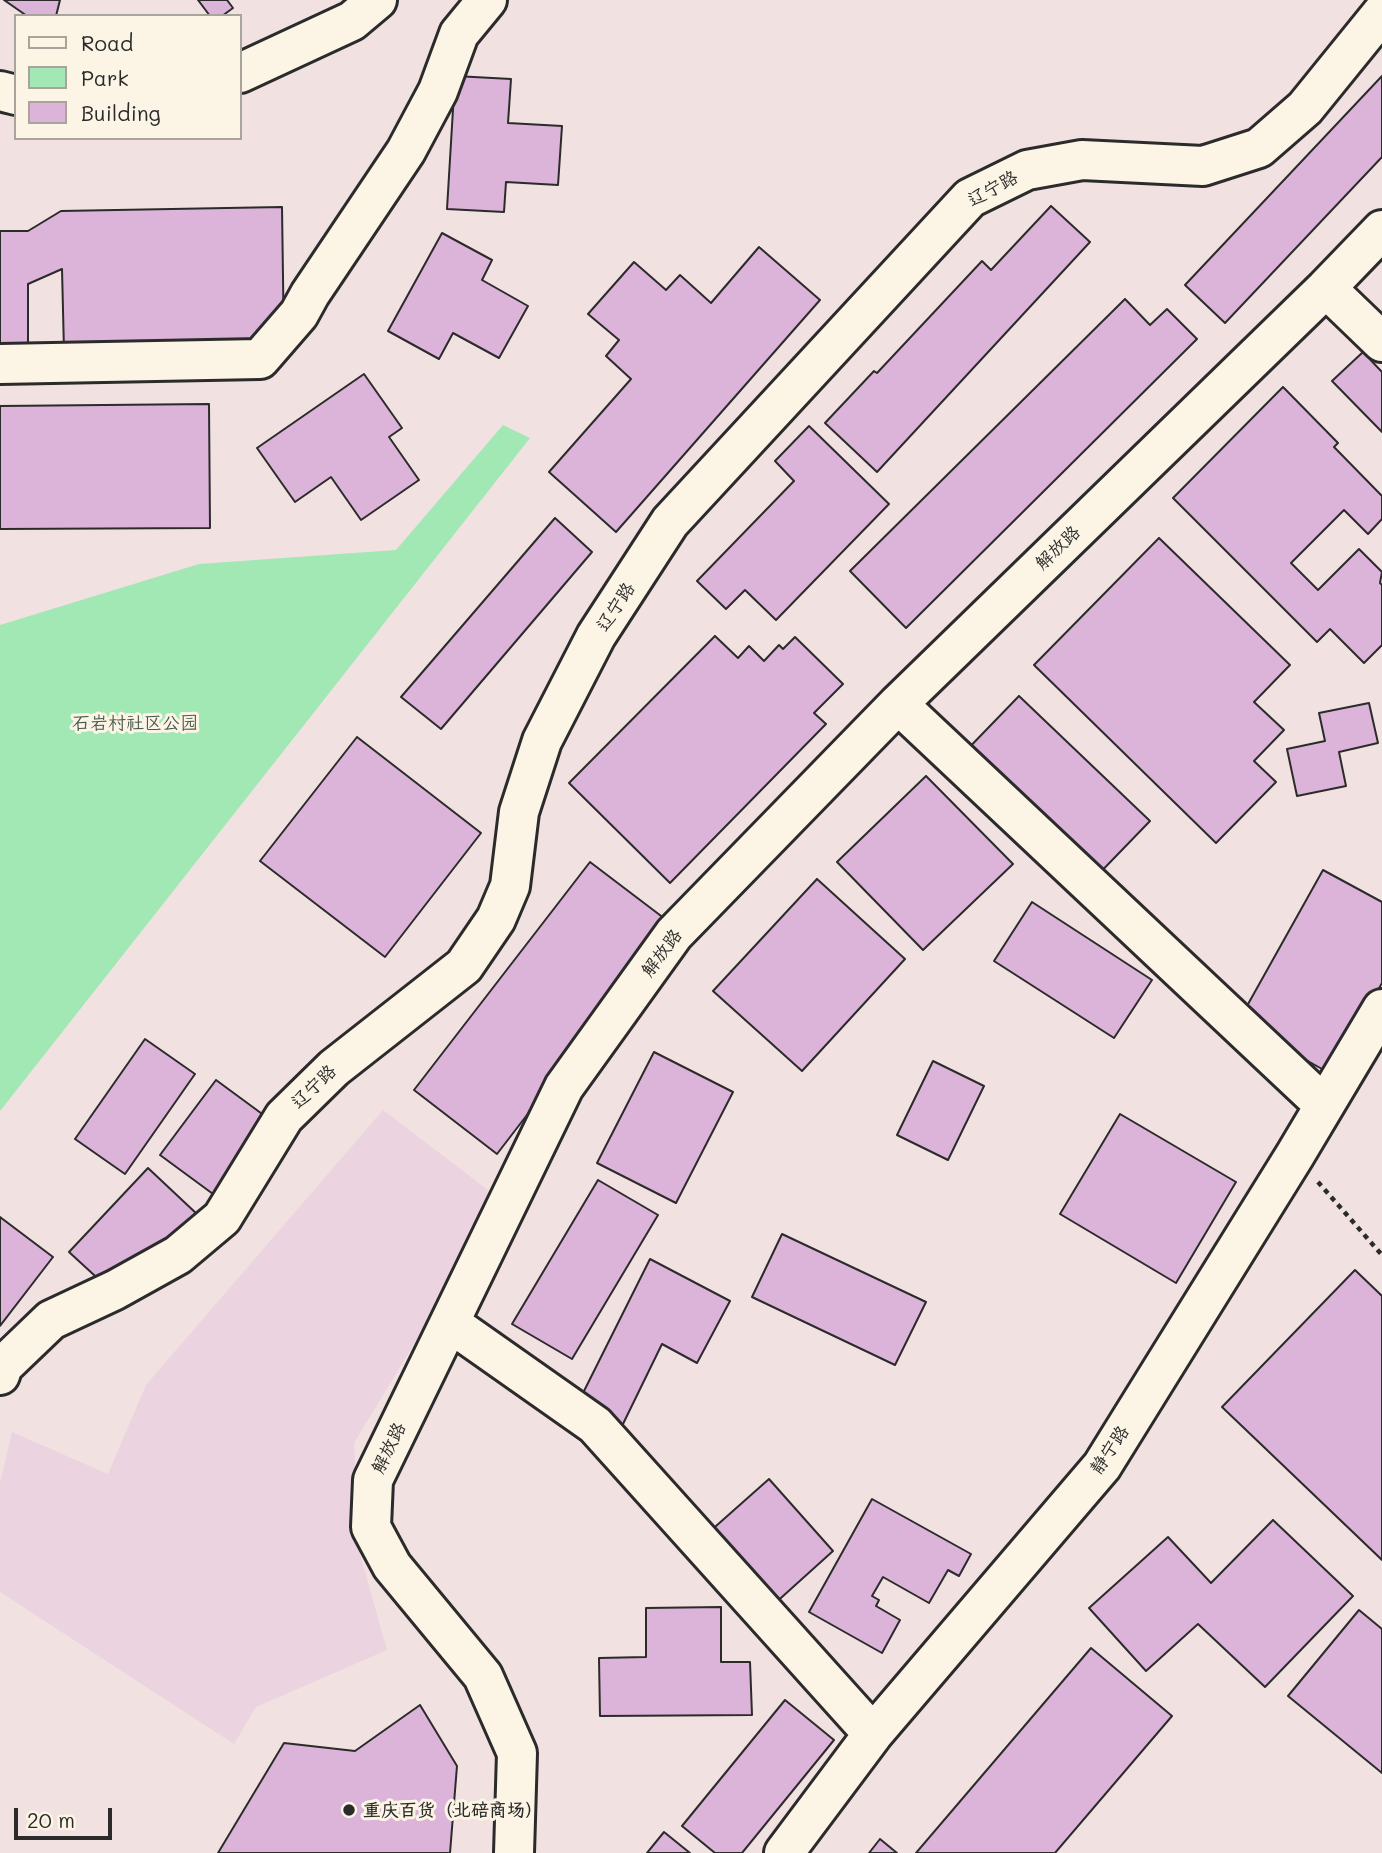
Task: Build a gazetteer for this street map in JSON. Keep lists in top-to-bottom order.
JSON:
{
  "streets": {
    "street": ["辽宁路", "解放路", "静宁路"]
  },
  "parks": ["石岩村社区公园"],
  "places": ["重庆百货（北碚商场）"],
  "legend": ["Road", "Park", "Building"],
  "scale_bar": "20 m"
}
